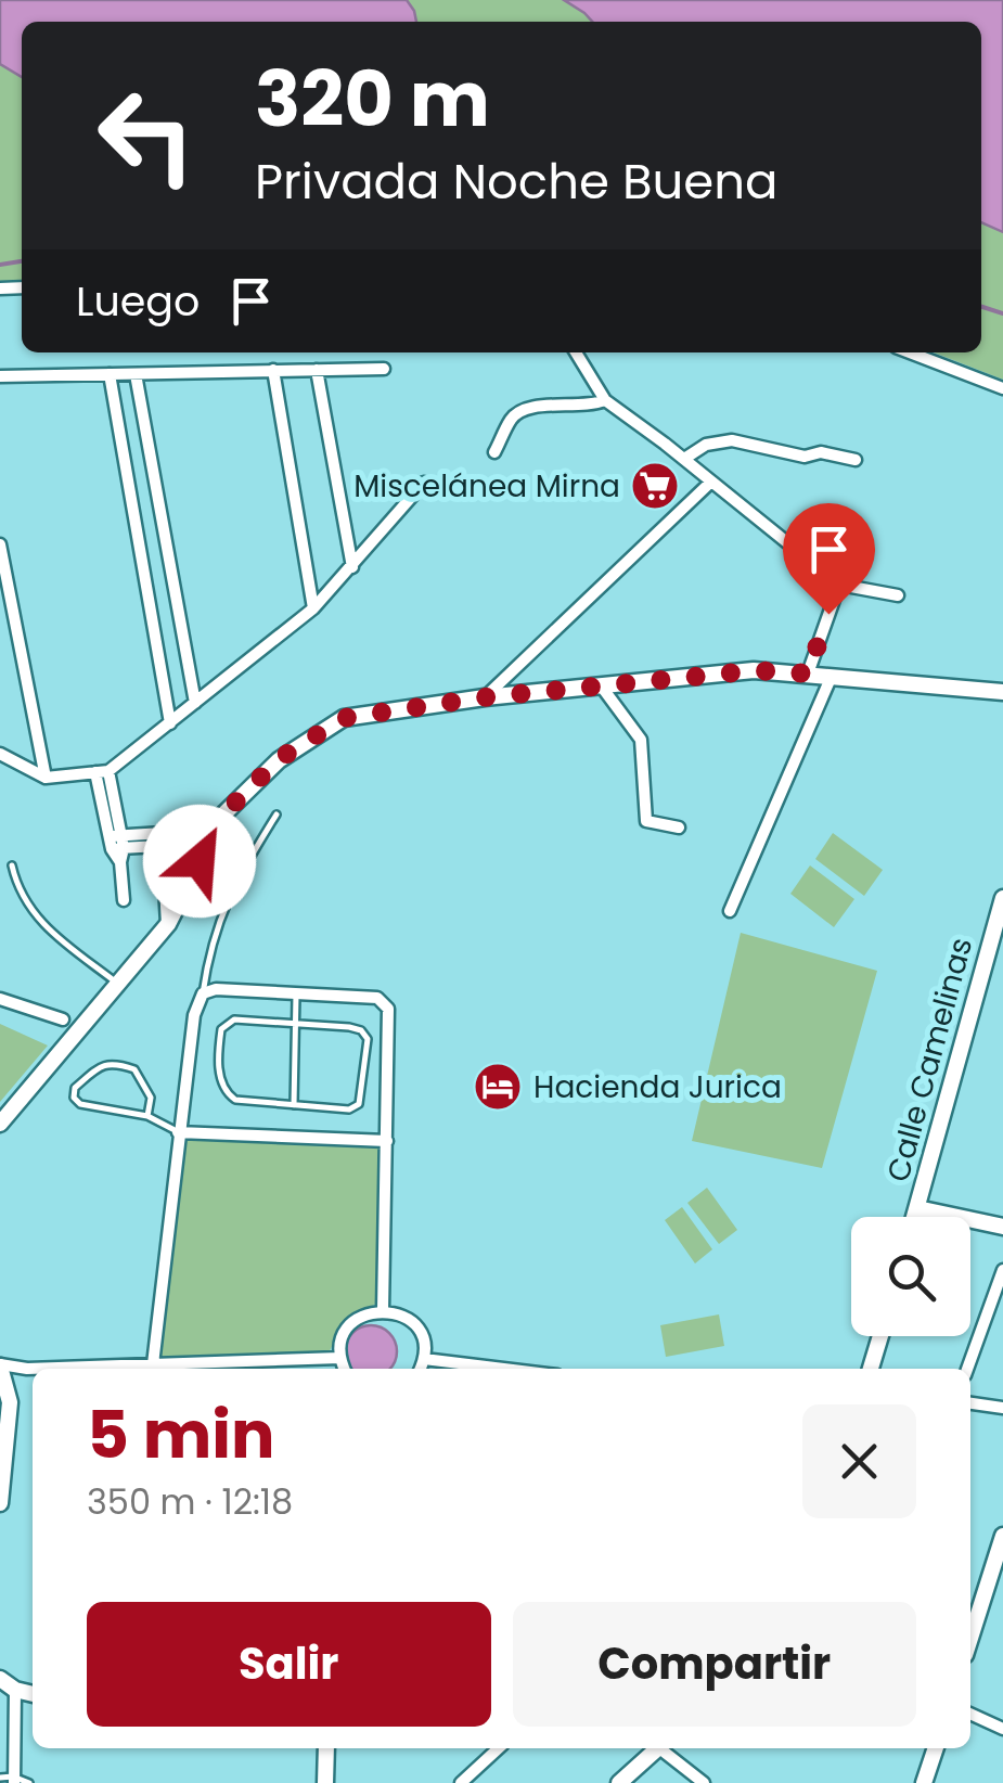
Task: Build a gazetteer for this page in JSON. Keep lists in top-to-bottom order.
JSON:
{
  "streets": {
    "street": ["Calle Camelinas"]
  },
  "places": {
    "supermarket": ["Miscelánea Mirna"],
    "hotel": ["Hacienda Jurica"]
  },
  "page": {
    "turn": ["320 m", "Privada Noche Buena"],
    "then": "Luego",
    "heading": ["5 min", "350 m · 12:18"],
    "buttons": ["Salir", "Compartir"]
  }
}
